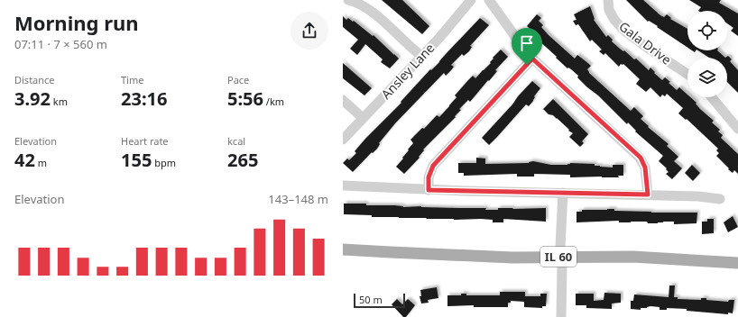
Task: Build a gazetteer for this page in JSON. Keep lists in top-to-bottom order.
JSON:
{
  "streets": {
    "main road": ["IL 60"],
    "street": ["Gala Drive", "Ansley Lane"]
  },
  "scale_bar": "50 m",
  "page": {
    "heading": ["Morning run", "07:11 · 7 × 560 m"],
    "stats": [
      ["Distance", "3.92 km"],
      ["Time", "23:16"],
      ["Pace", "5:56 /km"],
      ["Elevation", "42 m"],
      ["Heart rate", "155 bpm"],
      ["kcal", "265"]
    ],
    "chart": ["Elevation", "143–148 m"],
    "scale": "50 m"
  }
}
